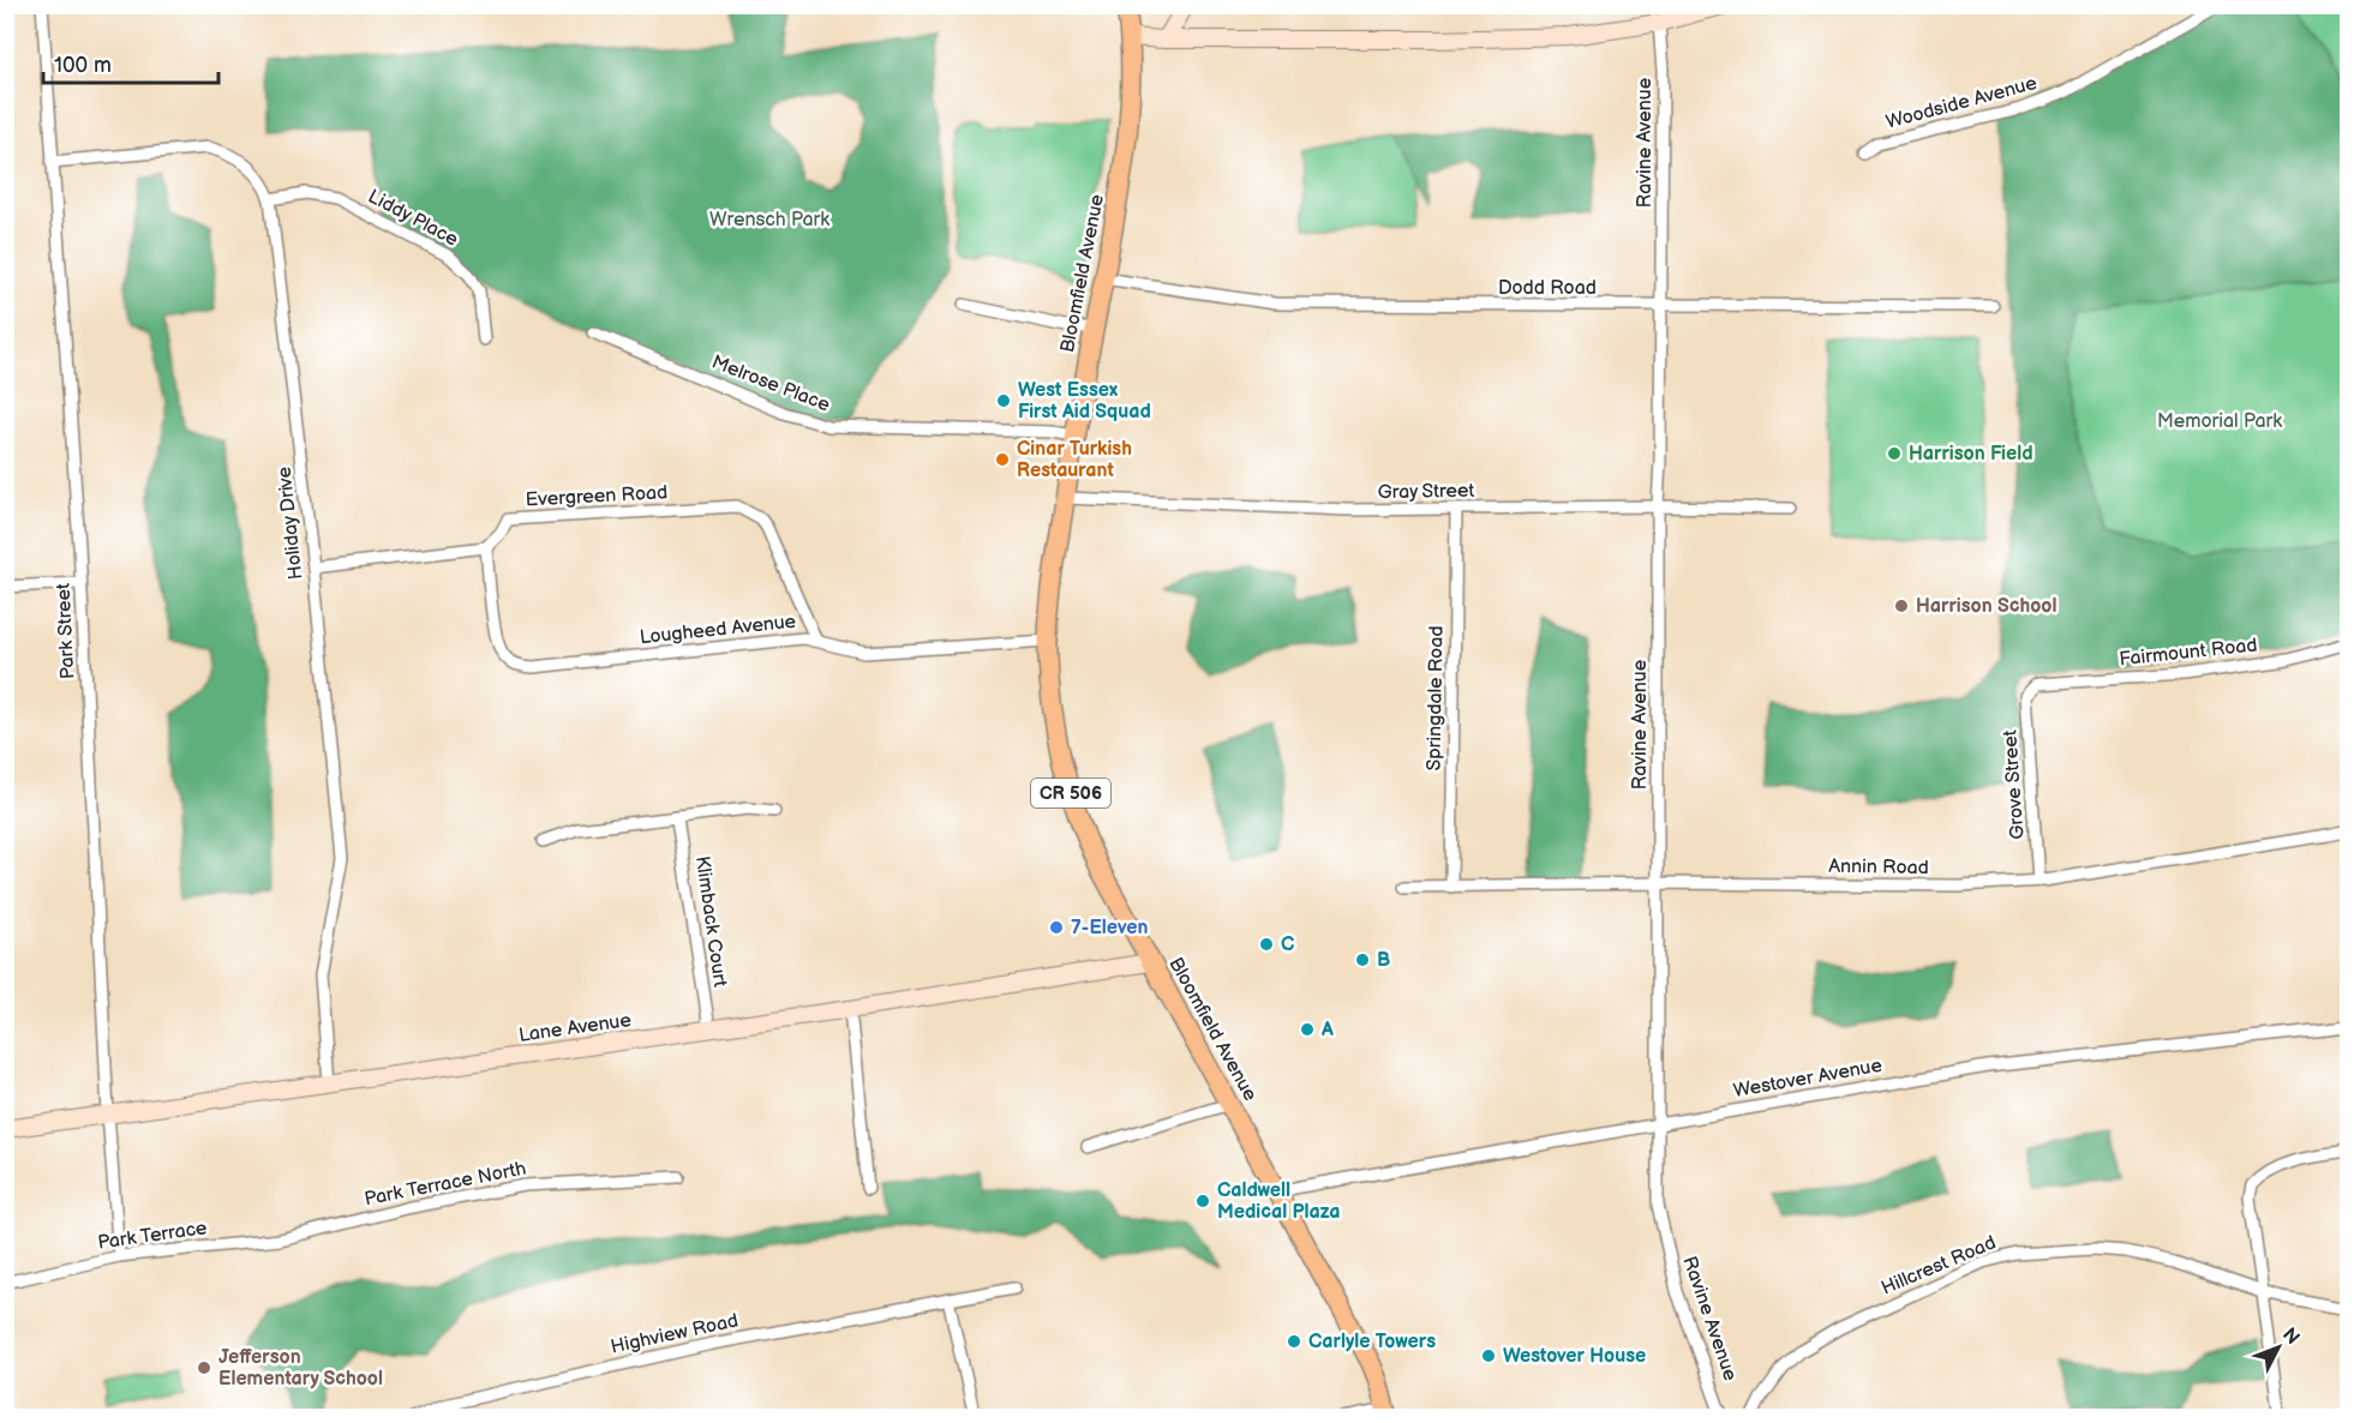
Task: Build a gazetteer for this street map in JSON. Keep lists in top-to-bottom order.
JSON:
{
  "streets": {
    "main road": ["Bloomfield Avenue", "CR 506"],
    "street": [
      "Woodside Avenue",
      "Ravine Avenue",
      "Liddy Place",
      "Dodd Road",
      "Melrose Place",
      "Gray Street",
      "Evergreen Road",
      "Holiday Drive",
      "Lougheed Avenue",
      "Park Street",
      "Fairmount Road",
      "Springdale Road",
      "Grove Street",
      "Annin Road",
      "Klimback Court",
      "Lane Avenue",
      "Westover Avenue",
      "Park Terrace North",
      "Park Terrace",
      "Hillcrest Road",
      "Highview Road"
    ]
  },
  "crossings": [
    ["Ravine Avenue", "Dodd Road"],
    ["Ravine Avenue", "Gray Street"],
    ["Ravine Avenue", "Annin Road"],
    ["Ravine Avenue", "Westover Avenue"],
    ["Liddy Place", "Holiday Drive"],
    ["Bloomfield Avenue", "Dodd Road"],
    ["Bloomfield Avenue", "Melrose Place"],
    ["Bloomfield Avenue", "Gray Street"],
    ["Bloomfield Avenue", "Lougheed Avenue"],
    ["Bloomfield Avenue", "Lane Avenue"],
    ["Bloomfield Avenue", "Westover Avenue"],
    ["Gray Street", "Springdale Road"],
    ["Evergreen Road", "Lougheed Avenue"],
    ["Holiday Drive", "Park Street"],
    ["Holiday Drive", "Lane Avenue"],
    ["Park Street", "Lane Avenue"],
    ["Park Street", "Park Terrace"],
    ["Fairmount Road", "Grove Street"],
    ["Springdale Road", "Annin Road"],
    ["Grove Street", "Annin Road"],
    ["Klimback Court", "Lane Avenue"],
    ["Park Terrace North", "Park Terrace"]
  ],
  "parks": ["Wrensch Park", "Memorial Park"],
  "places": [
    "West Essex First Aid Squad",
    "Harrison Field",
    "Cinar Turkish Restaurant",
    "Harrison School",
    "7-Eleven",
    "C",
    "B",
    "A",
    "Caldwell Medical Plaza",
    "Carlyle Towers",
    "Westover House",
    "Jefferson Elementary School"
  ],
  "scale_bar": "100 m",
  "north": "top right"
}
